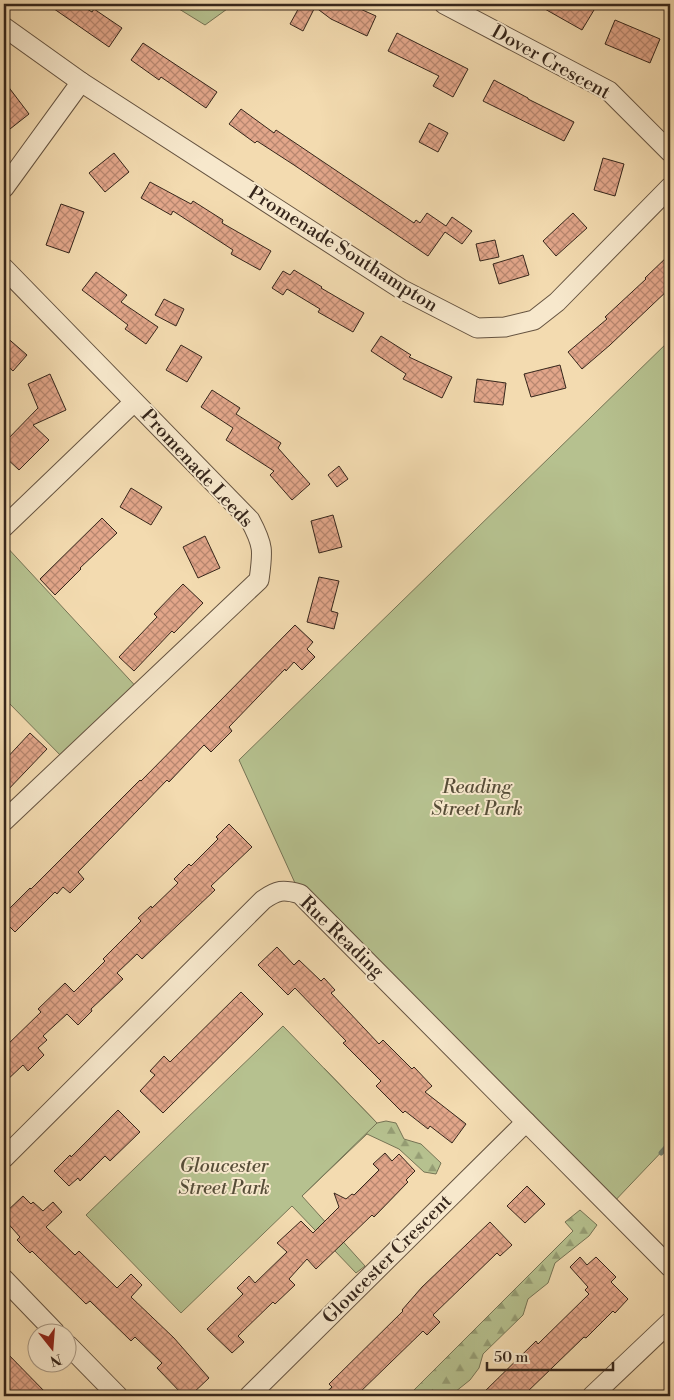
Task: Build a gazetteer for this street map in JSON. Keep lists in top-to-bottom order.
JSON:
{
  "streets": {
    "street": [
      "Dover Crescent",
      "Promenade Southampton",
      "Promenade Leeds",
      "Rue Reading",
      "Gloucester Crescent"
    ]
  },
  "crossings": [
    ["Rue Reading", "Gloucester Crescent"]
  ],
  "parks": ["Reading Street Park", "Gloucester Street Park"],
  "scale_bar": "50 m",
  "north": "bottom"
}
